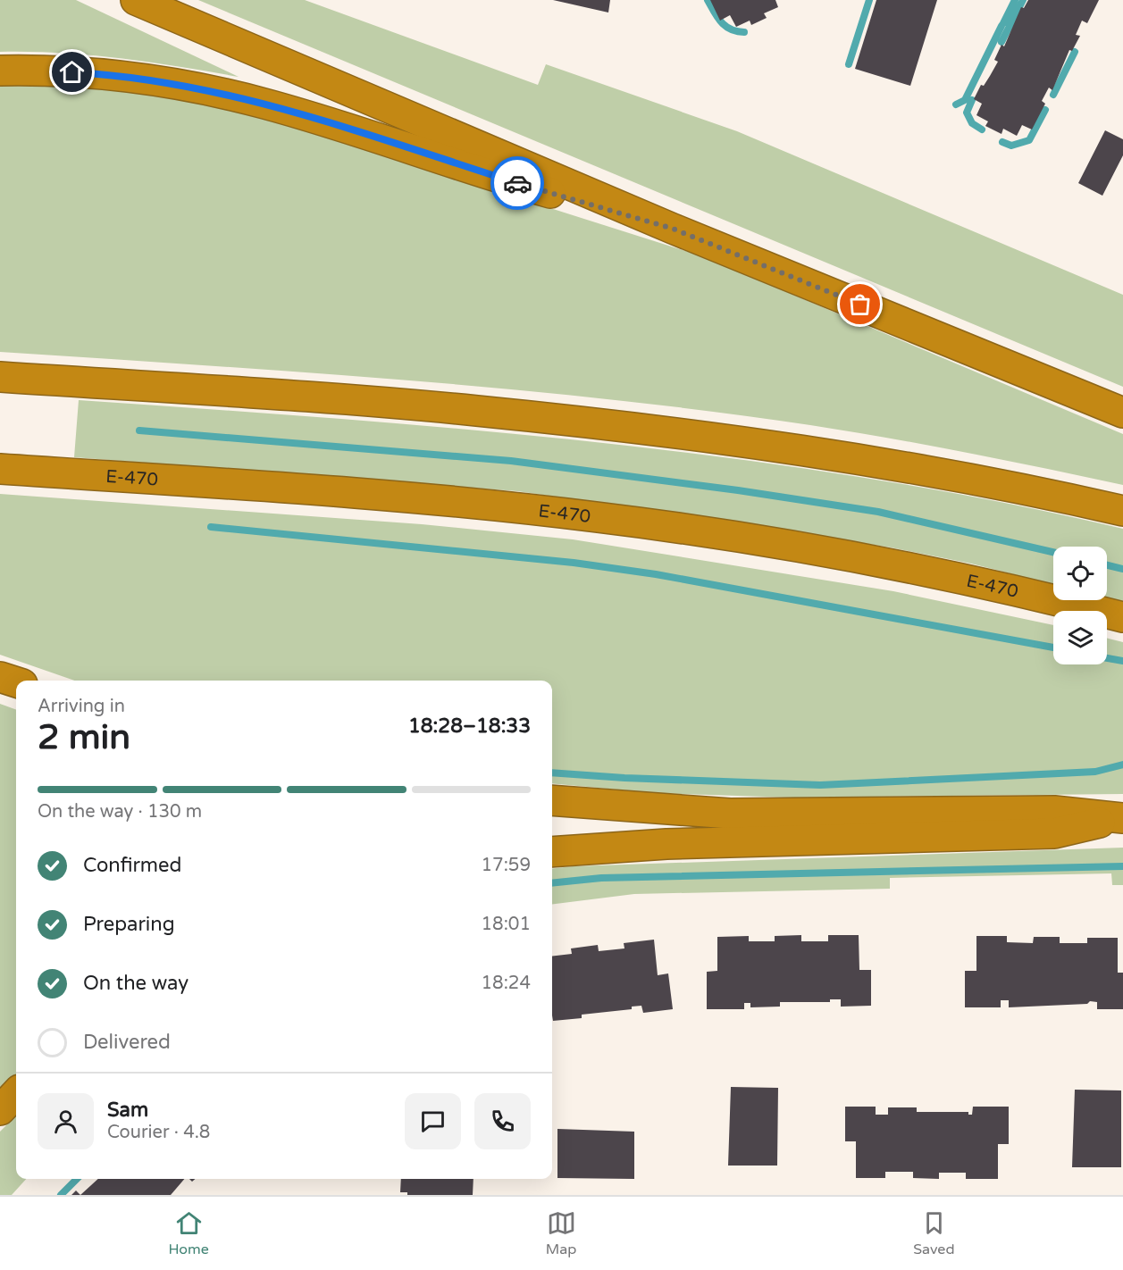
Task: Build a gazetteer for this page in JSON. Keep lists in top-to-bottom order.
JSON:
{
  "streets": {
    "highway": ["E-470"]
  },
  "page": {
    "heading": ["2 min", "Arriving in", "18:28–18:33"],
    "panel": ["Sam", "Courier · 4.8"],
    "bar": "On the way · 130 m",
    "list": [
      ["Confirmed", "17:59"],
      ["Preparing", "18:01"],
      ["On the way", "18:24"],
      "Delivered"
    ],
    "tabs": ["Home", "Map", "Saved"]
  }
}
